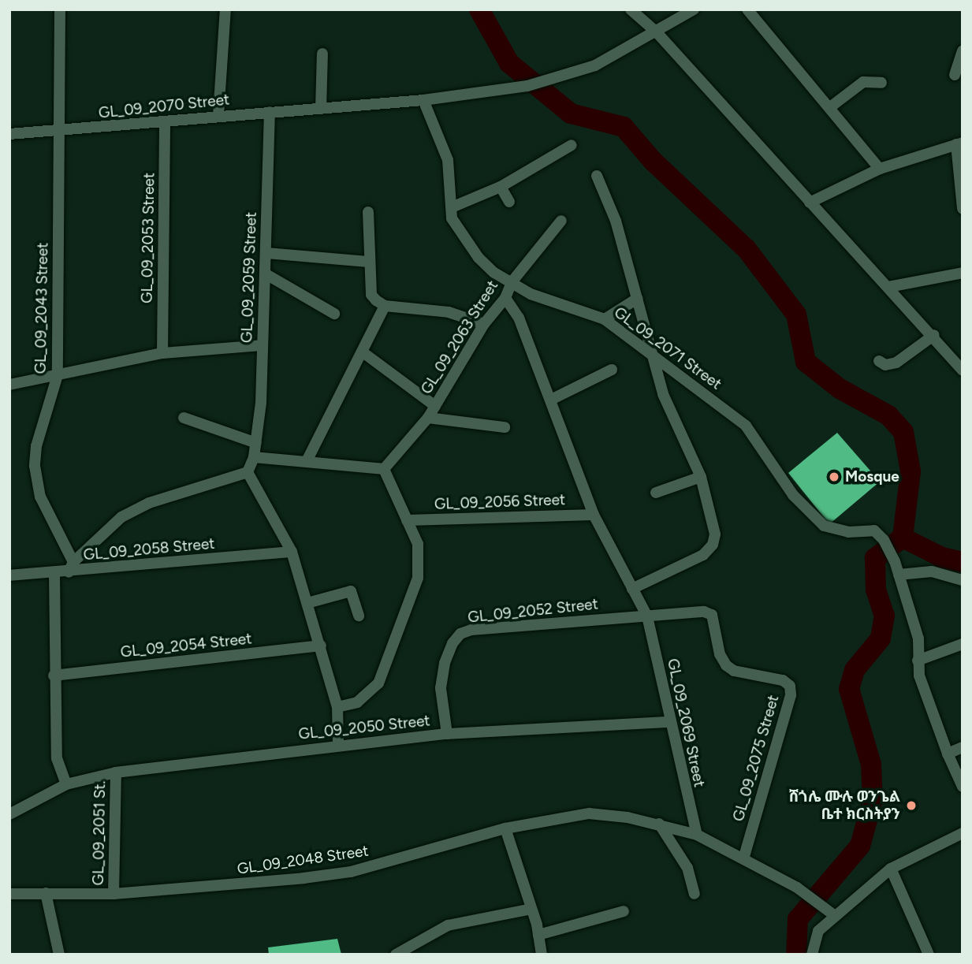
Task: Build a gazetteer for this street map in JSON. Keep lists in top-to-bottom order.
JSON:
{
  "streets": {
    "street": [
      "GL_09_2070 Street",
      "GL_09_2053 Street",
      "GL_09_2059 Street",
      "GL_09_2043 Street",
      "GL_09_2063 Street",
      "GL_09_2071 Street",
      "GL_09_2056 Street",
      "GL_09_2058 Street",
      "GL_09_2052 Street",
      "GL_09_2054 Street",
      "GL_09_2069 Street",
      "GL_09_2050 Street",
      "GL_09_2075 Street",
      "GL_09_2051 St.",
      "GL_09_2048 Street"
    ]
  },
  "crossings": [
    ["GL_09_2070 Street", "GL_09_2053 Street"],
    ["GL_09_2070 Street", "GL_09_2059 Street"],
    ["GL_09_2070 Street", "GL_09_2043 Street"],
    ["GL_09_2070 Street", "GL_09_2071 Street"],
    ["GL_09_2043 Street", "GL_09_2058 Street"],
    ["GL_09_2063 Street", "GL_09_2071 Street"],
    ["GL_09_2063 Street", "GL_09_2069 Street"],
    ["GL_09_2056 Street", "GL_09_2069 Street"],
    ["GL_09_2052 Street", "GL_09_2069 Street"],
    ["GL_09_2052 Street", "GL_09_2050 Street"],
    ["GL_09_2052 Street", "GL_09_2075 Street"],
    ["GL_09_2069 Street", "GL_09_2050 Street"],
    ["GL_09_2069 Street", "GL_09_2075 Street"],
    ["GL_09_2069 Street", "GL_09_2048 Street"],
    ["GL_09_2050 Street", "GL_09_2051 St."],
    ["GL_09_2075 Street", "GL_09_2048 Street"],
    ["GL_09_2051 St.", "GL_09_2048 Street"]
  ],
  "places": ["Mosque", "ሸጎሌ ሙሉ ወንጌል ቤተ ክርስትያን"]
}
